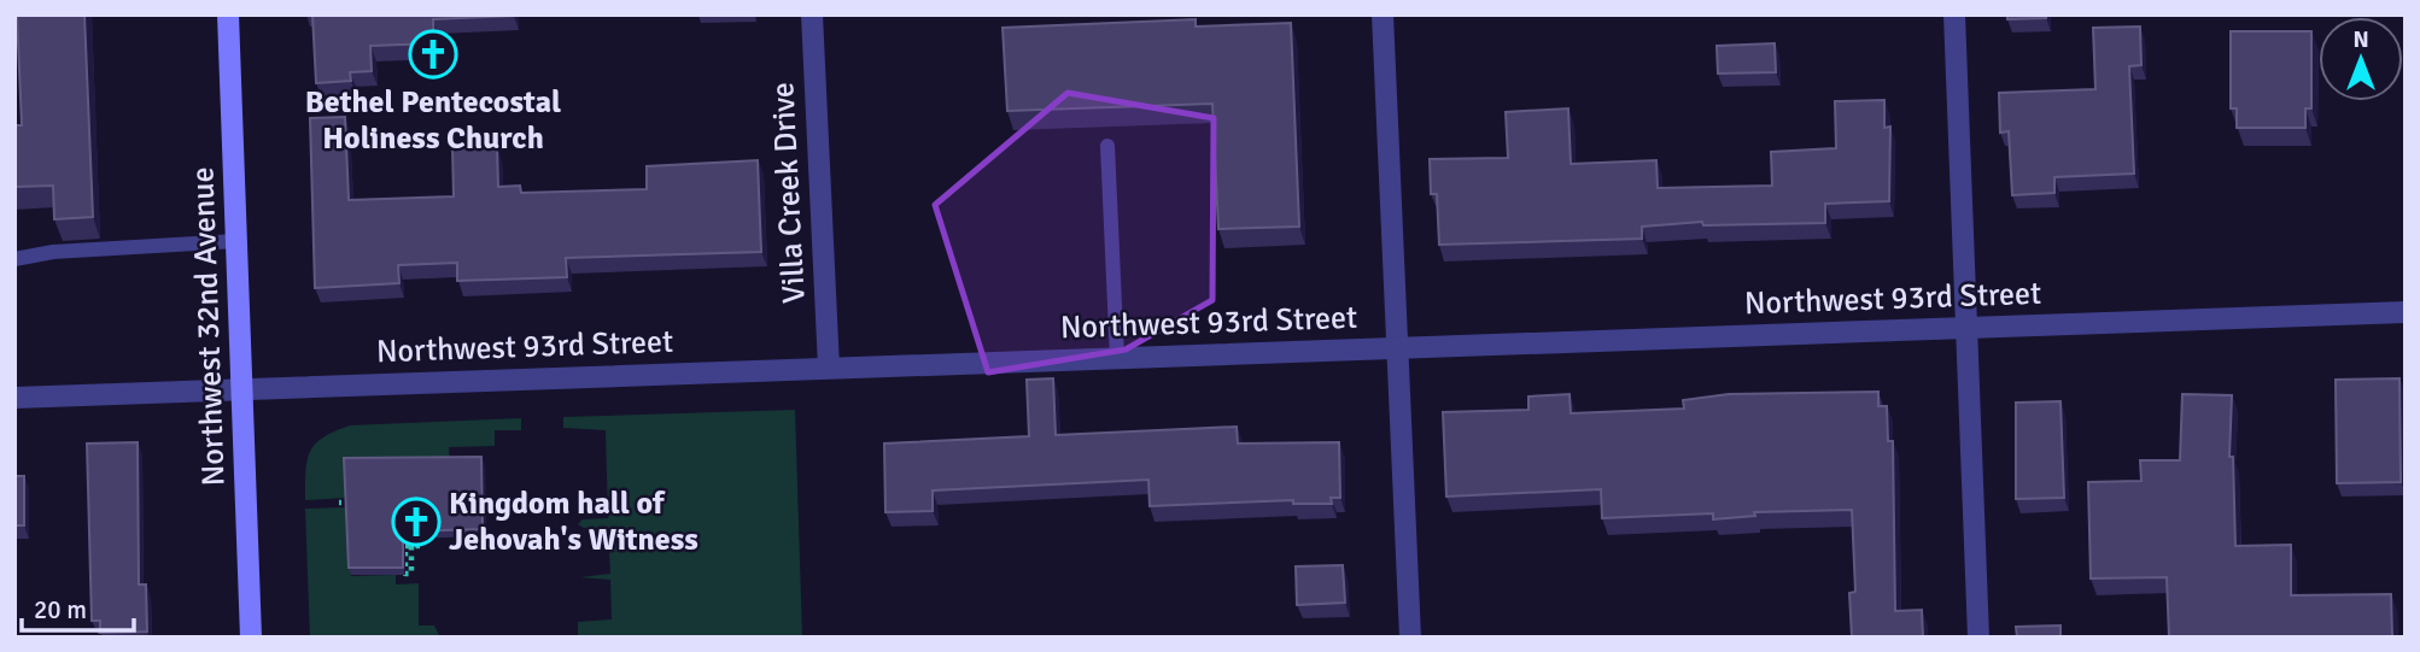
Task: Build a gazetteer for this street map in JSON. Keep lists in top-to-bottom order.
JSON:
{
  "streets": {
    "main road": ["Northwest 32nd Avenue"],
    "street": ["Villa Creek Drive", "Northwest 93rd Street"]
  },
  "crossings": [
    ["Villa Creek Drive", "Northwest 93rd Street"],
    ["Northwest 93rd Street", "Northwest 32nd Avenue"]
  ],
  "places": {
    "church": ["Bethel Pentecostal Holiness Church", "Kingdom hall of Jehovah's Witness"]
  },
  "scale_bar": "20 m",
  "north": "top"
}
